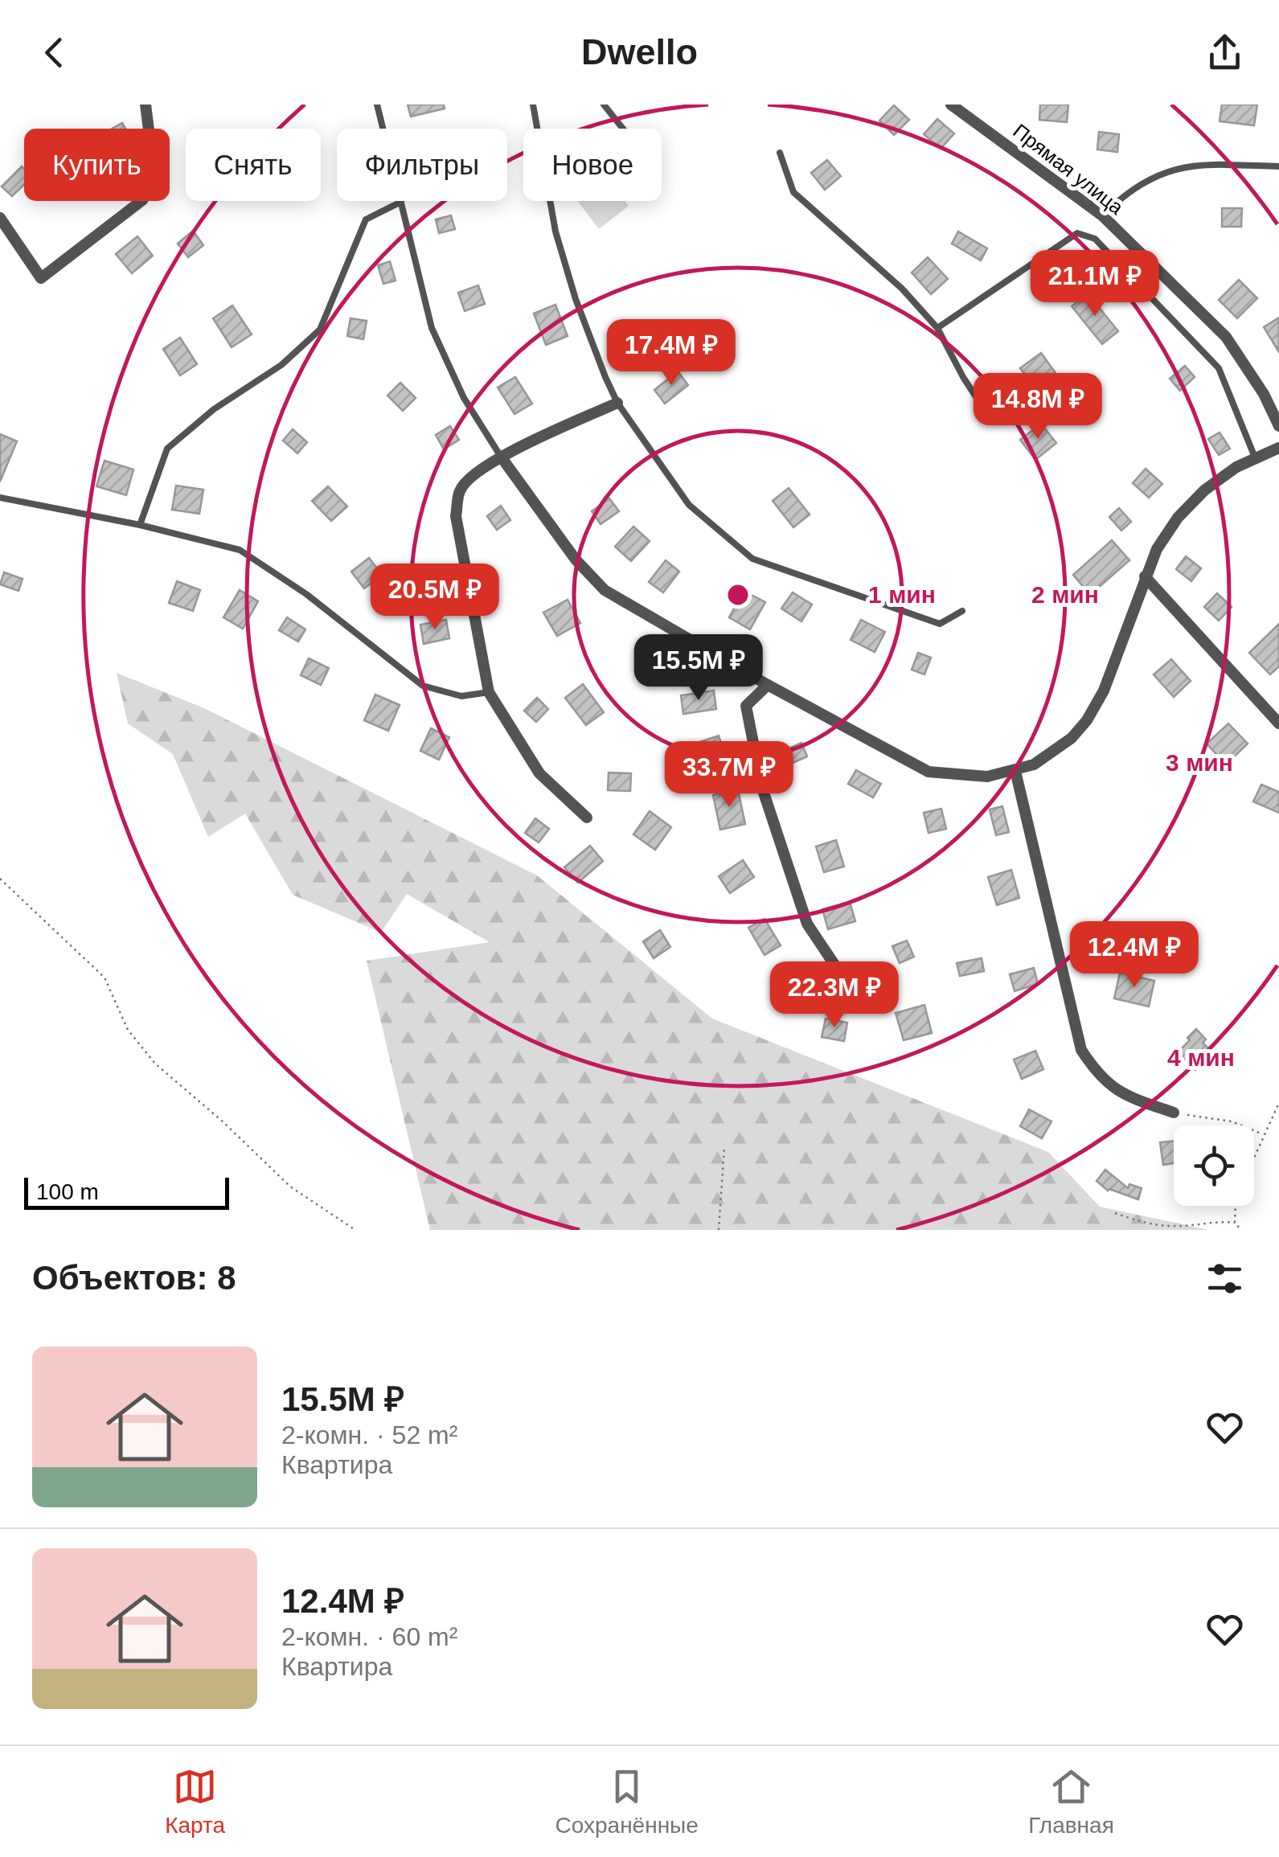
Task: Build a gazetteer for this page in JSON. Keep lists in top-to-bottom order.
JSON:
{
  "streets": {
    "street": ["Прямая улица"]
  },
  "scale_bar": "100 m",
  "page": {
    "header": "Dwello",
    "chip": [
      "Купить",
      "Снять",
      "Фильтры",
      "Новое"
    ],
    "price": [
      "21.1M ₽",
      "17.4M ₽",
      "14.8M ₽",
      "20.5M ₽",
      "15.5M ₽",
      "33.7M ₽",
      "12.4M ₽",
      "22.3M ₽"
    ],
    "scale": "100 m",
    "heading": "Объектов: 8",
    "list": [
      {
        "name": "15.5M ₽",
        "note": "2-комн. · 52 m² · Квартира"
      },
      {
        "name": "12.4M ₽",
        "note": "2-комн. · 60 m² · Квартира"
      }
    ],
    "tabs": ["Карта", "Сохранённые", "Главная"]
  },
  "rings": [
    "1 мин",
    "2 мин",
    "3 мин",
    "4 мин"
  ]
}
